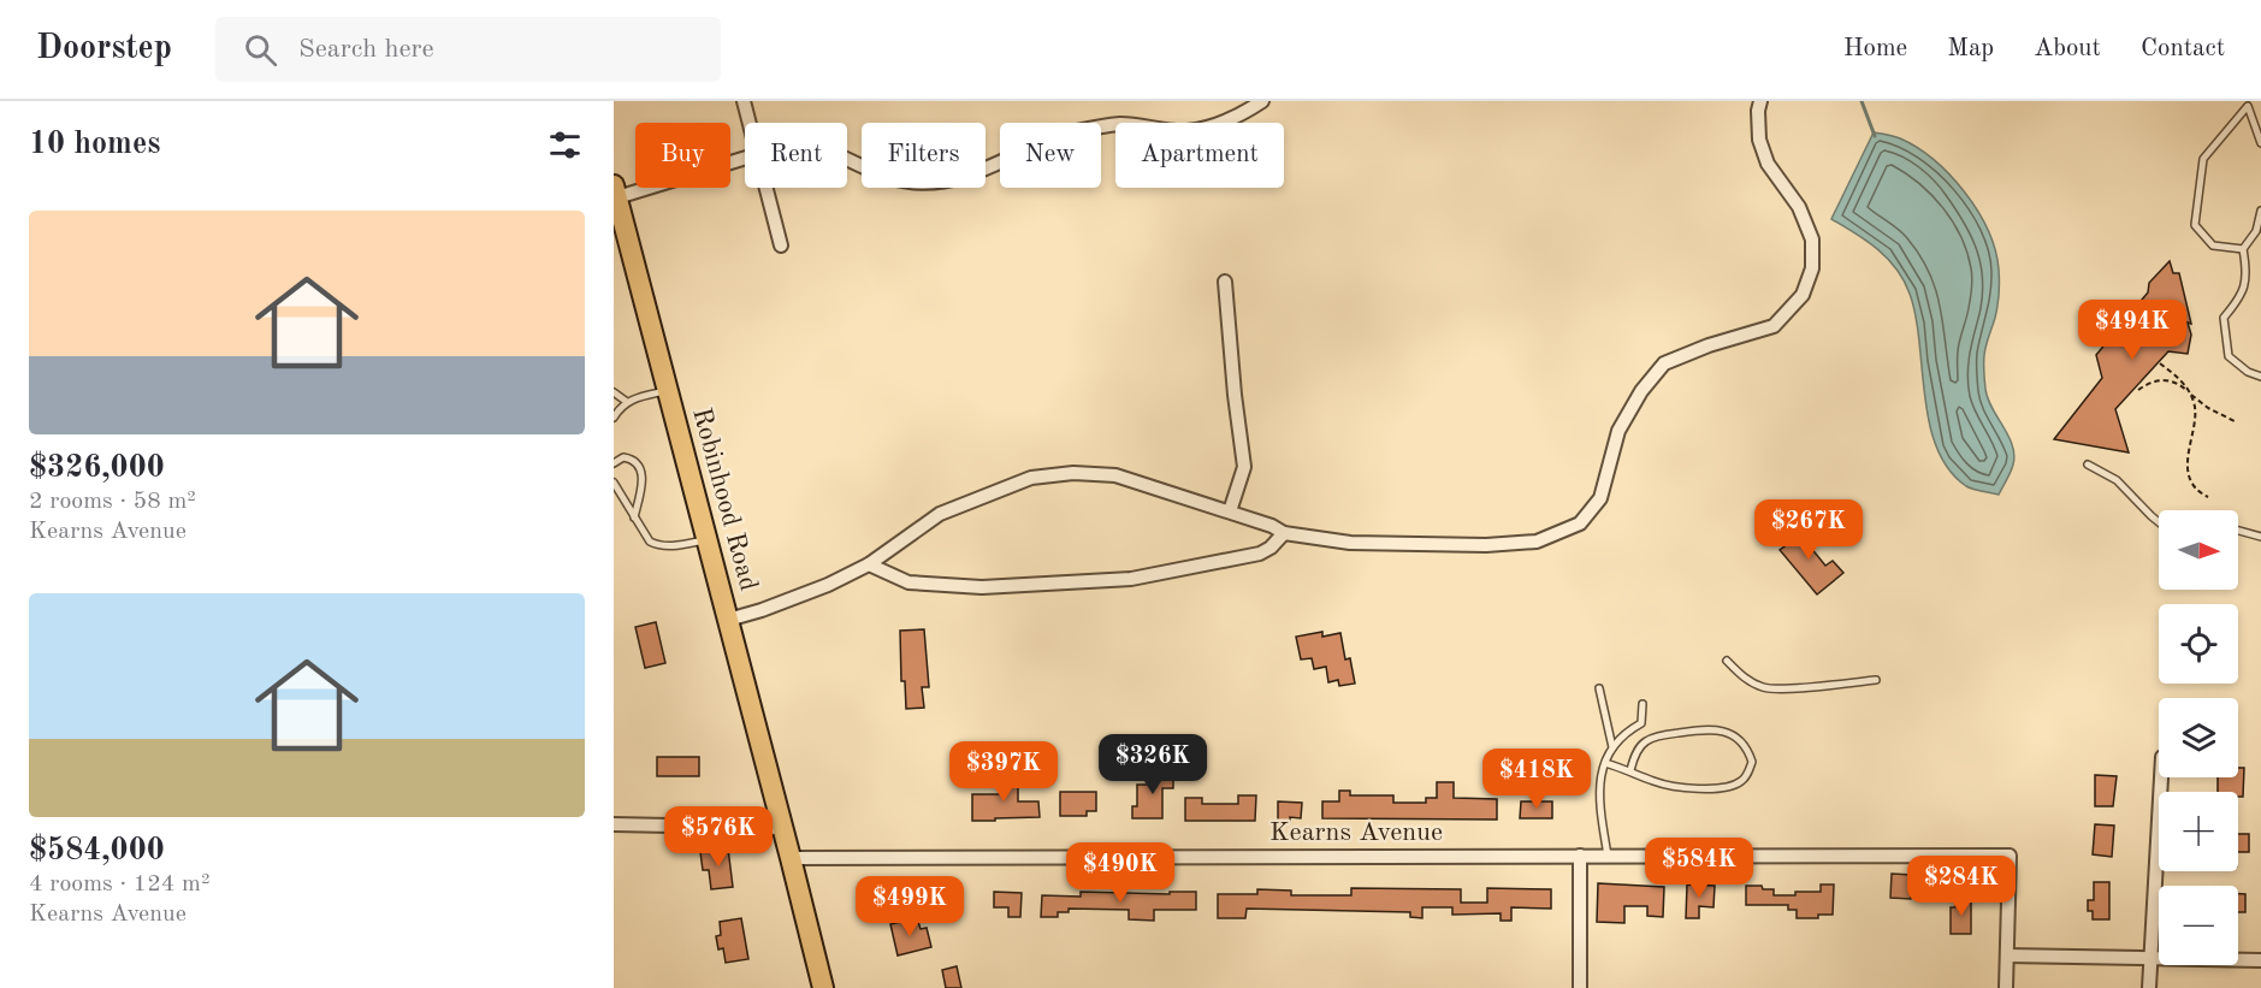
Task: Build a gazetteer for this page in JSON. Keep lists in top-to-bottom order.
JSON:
{
  "streets": {
    "main road": ["Robinhood Road"],
    "street": ["Kearns Avenue"]
  },
  "crossings": [
    ["Robinhood Road", "Kearns Avenue"]
  ],
  "north": "right",
  "page": {
    "header": "Doorstep",
    "search": "Search here",
    "nav": [
      "Home",
      "Map",
      "About",
      "Contact"
    ],
    "heading": "10 homes",
    "chip": [
      "Buy",
      "Rent",
      "Filters",
      "New",
      "Apartment"
    ],
    "list": [
      {
        "name": "$326,000",
        "note": "2 rooms · 58 m² · Kearns Avenue"
      },
      {
        "name": "$584,000",
        "note": "4 rooms · 124 m² · Kearns Avenue"
      }
    ],
    "price": [
      "$494K",
      "$267K",
      "$326K",
      "$397K",
      "$418K",
      "$576K",
      "$584K",
      "$490K",
      "$284K",
      "$499K"
    ],
    "map_buttons": ["+", "−"]
  }
}
